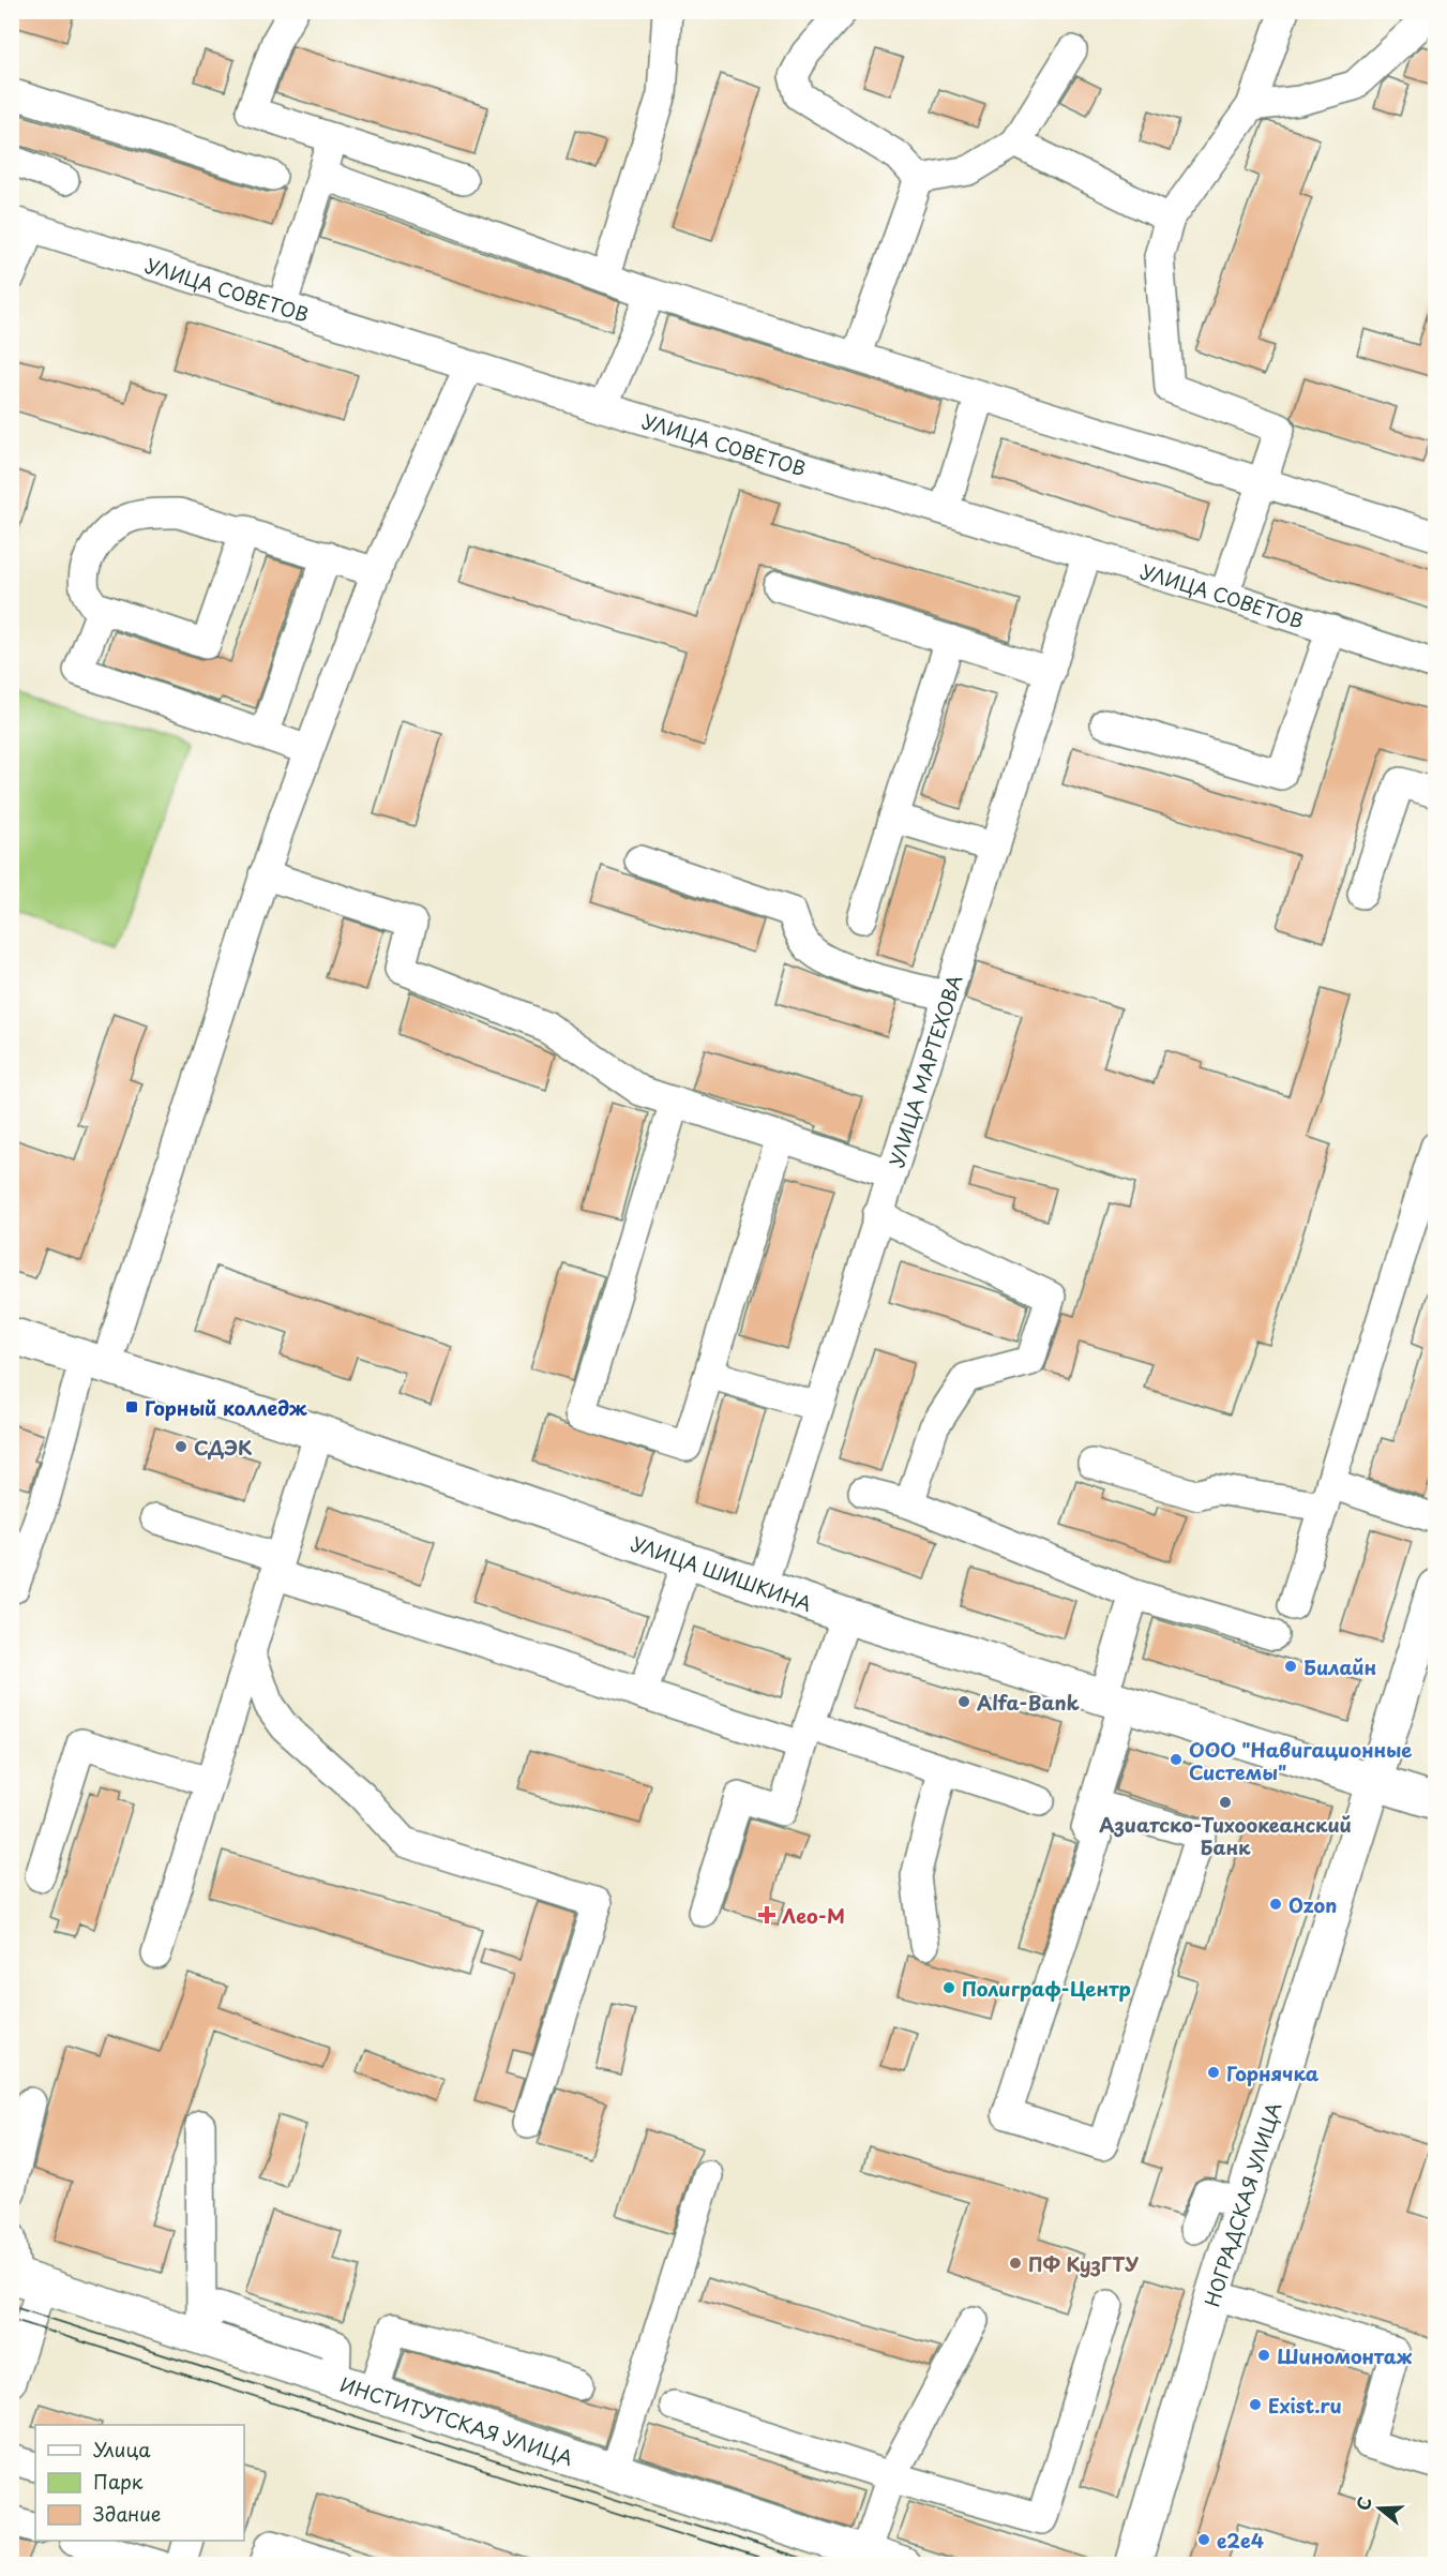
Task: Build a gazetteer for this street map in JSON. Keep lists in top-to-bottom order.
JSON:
{
  "streets": {
    "main road": ["УЛИЦА ШИШКИНА", "НОГРАДСКАЯ УЛИЦА", "ИНСТИТУТСКАЯ УЛИЦА"],
    "street": ["УЛИЦА СОВЕТОВ", "УЛИЦА МАРТЕХОВА"]
  },
  "crossings": [
    ["УЛИЦА СОВЕТОВ", "УЛИЦА МАРТЕХОВА"],
    ["УЛИЦА МАРТЕХОВА", "УЛИЦА ШИШКИНА"],
    ["УЛИЦА ШИШКИНА", "НОГРАДСКАЯ УЛИЦА"]
  ],
  "places": {
    "transit": ["Горный колледж"],
    "other": [
      "СДЭК",
      "Билайн",
      "Alfa-Bank",
      "ООО \"Навигационные Системы\"",
      "Азиатско-Тихоокеанский Банк",
      "Ozon",
      "Полиграф-Центр",
      "Горнячка",
      "ПФ КузГТУ",
      "Шиномонтаж",
      "Exist.ru",
      "e2e4"
    ],
    "health": ["Лео-М"]
  },
  "legend": ["Улица", "Парк", "Здание"],
  "north": "left"
}
